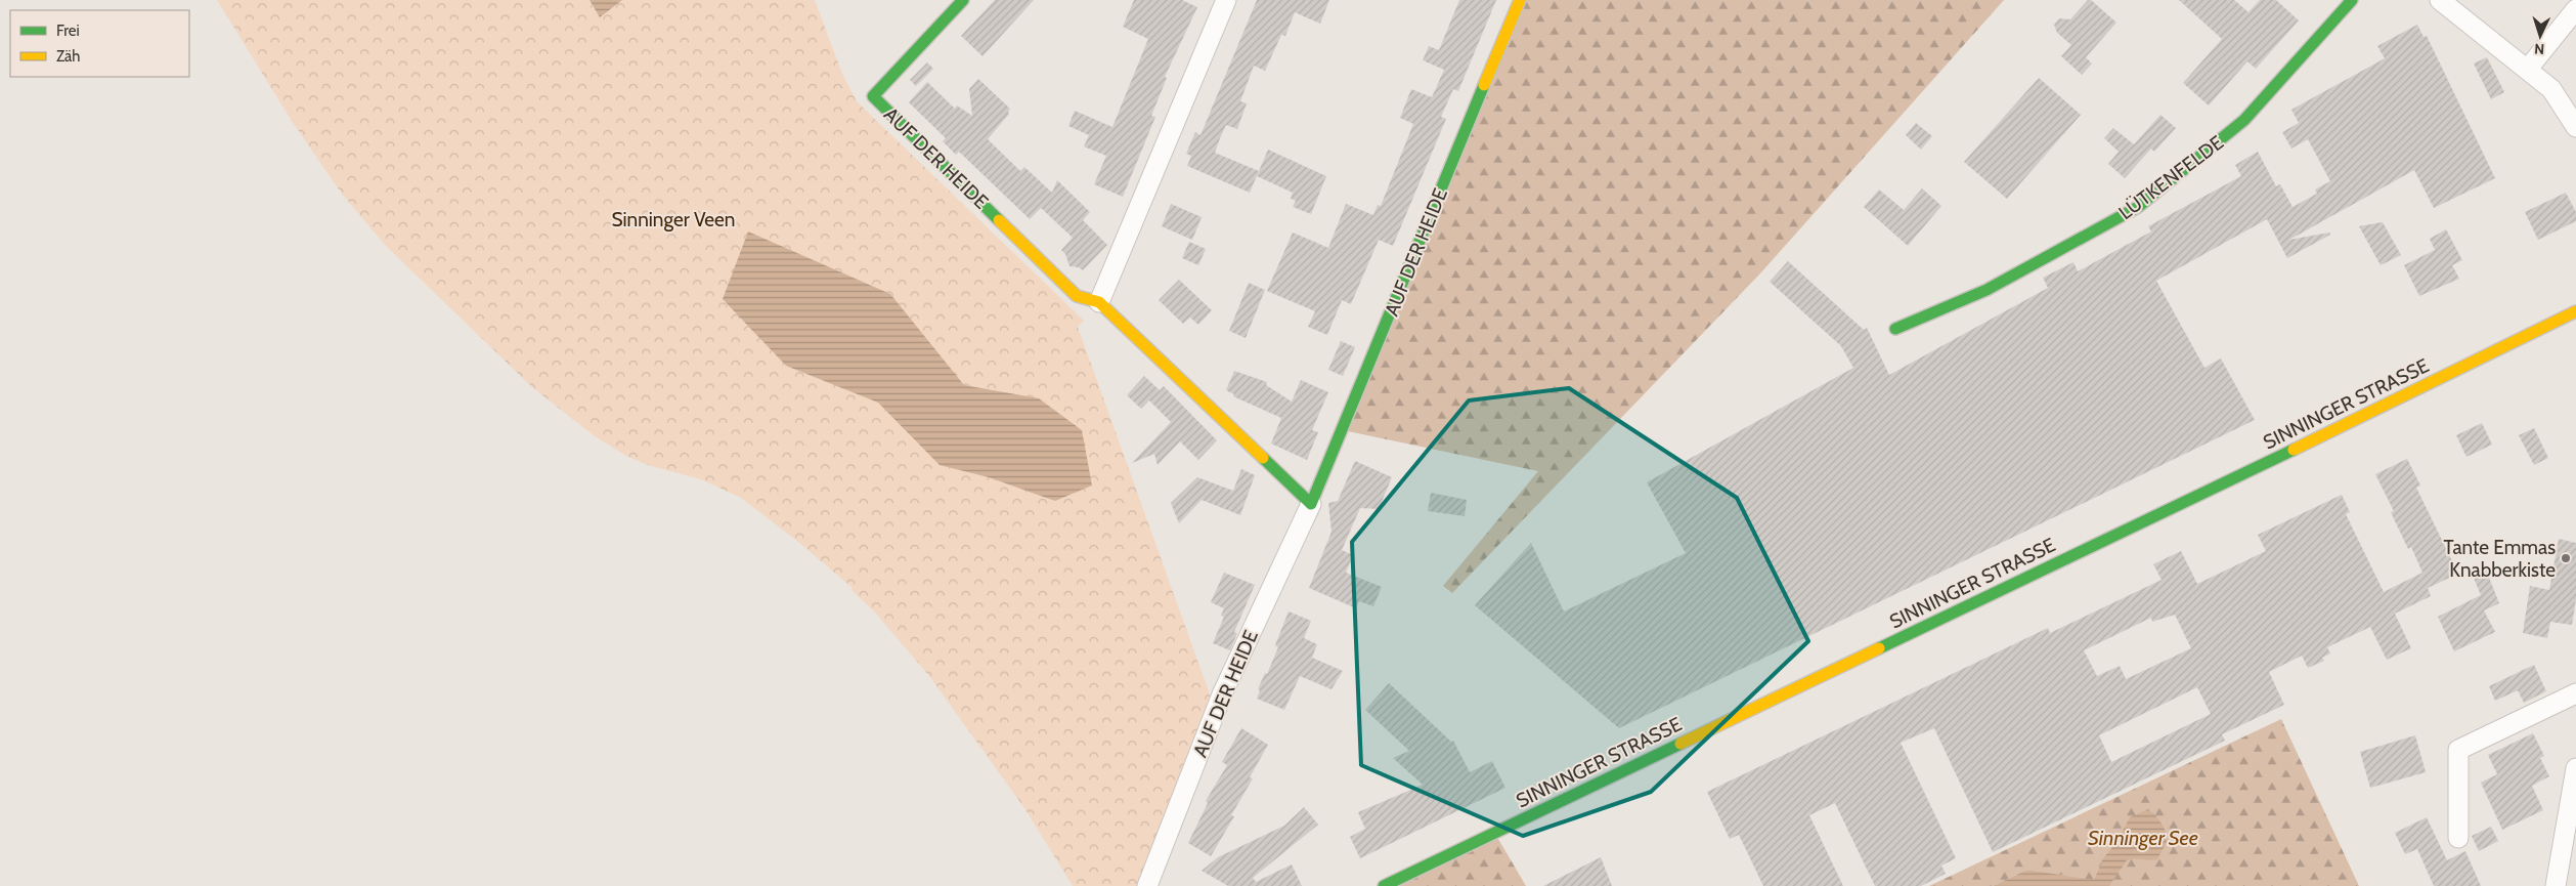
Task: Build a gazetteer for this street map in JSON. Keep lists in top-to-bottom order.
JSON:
{
  "streets": {
    "street": ["AUF DER HEIDE", "LÜTKENFELDE", "SINNINGER STRASSE"]
  },
  "water": ["Sinninger See"],
  "parks": ["Sinninger Veen"],
  "places": ["Tante Emmas Knabberkiste"],
  "legend": ["Frei", "Zäh"],
  "north": "bottom"
}
